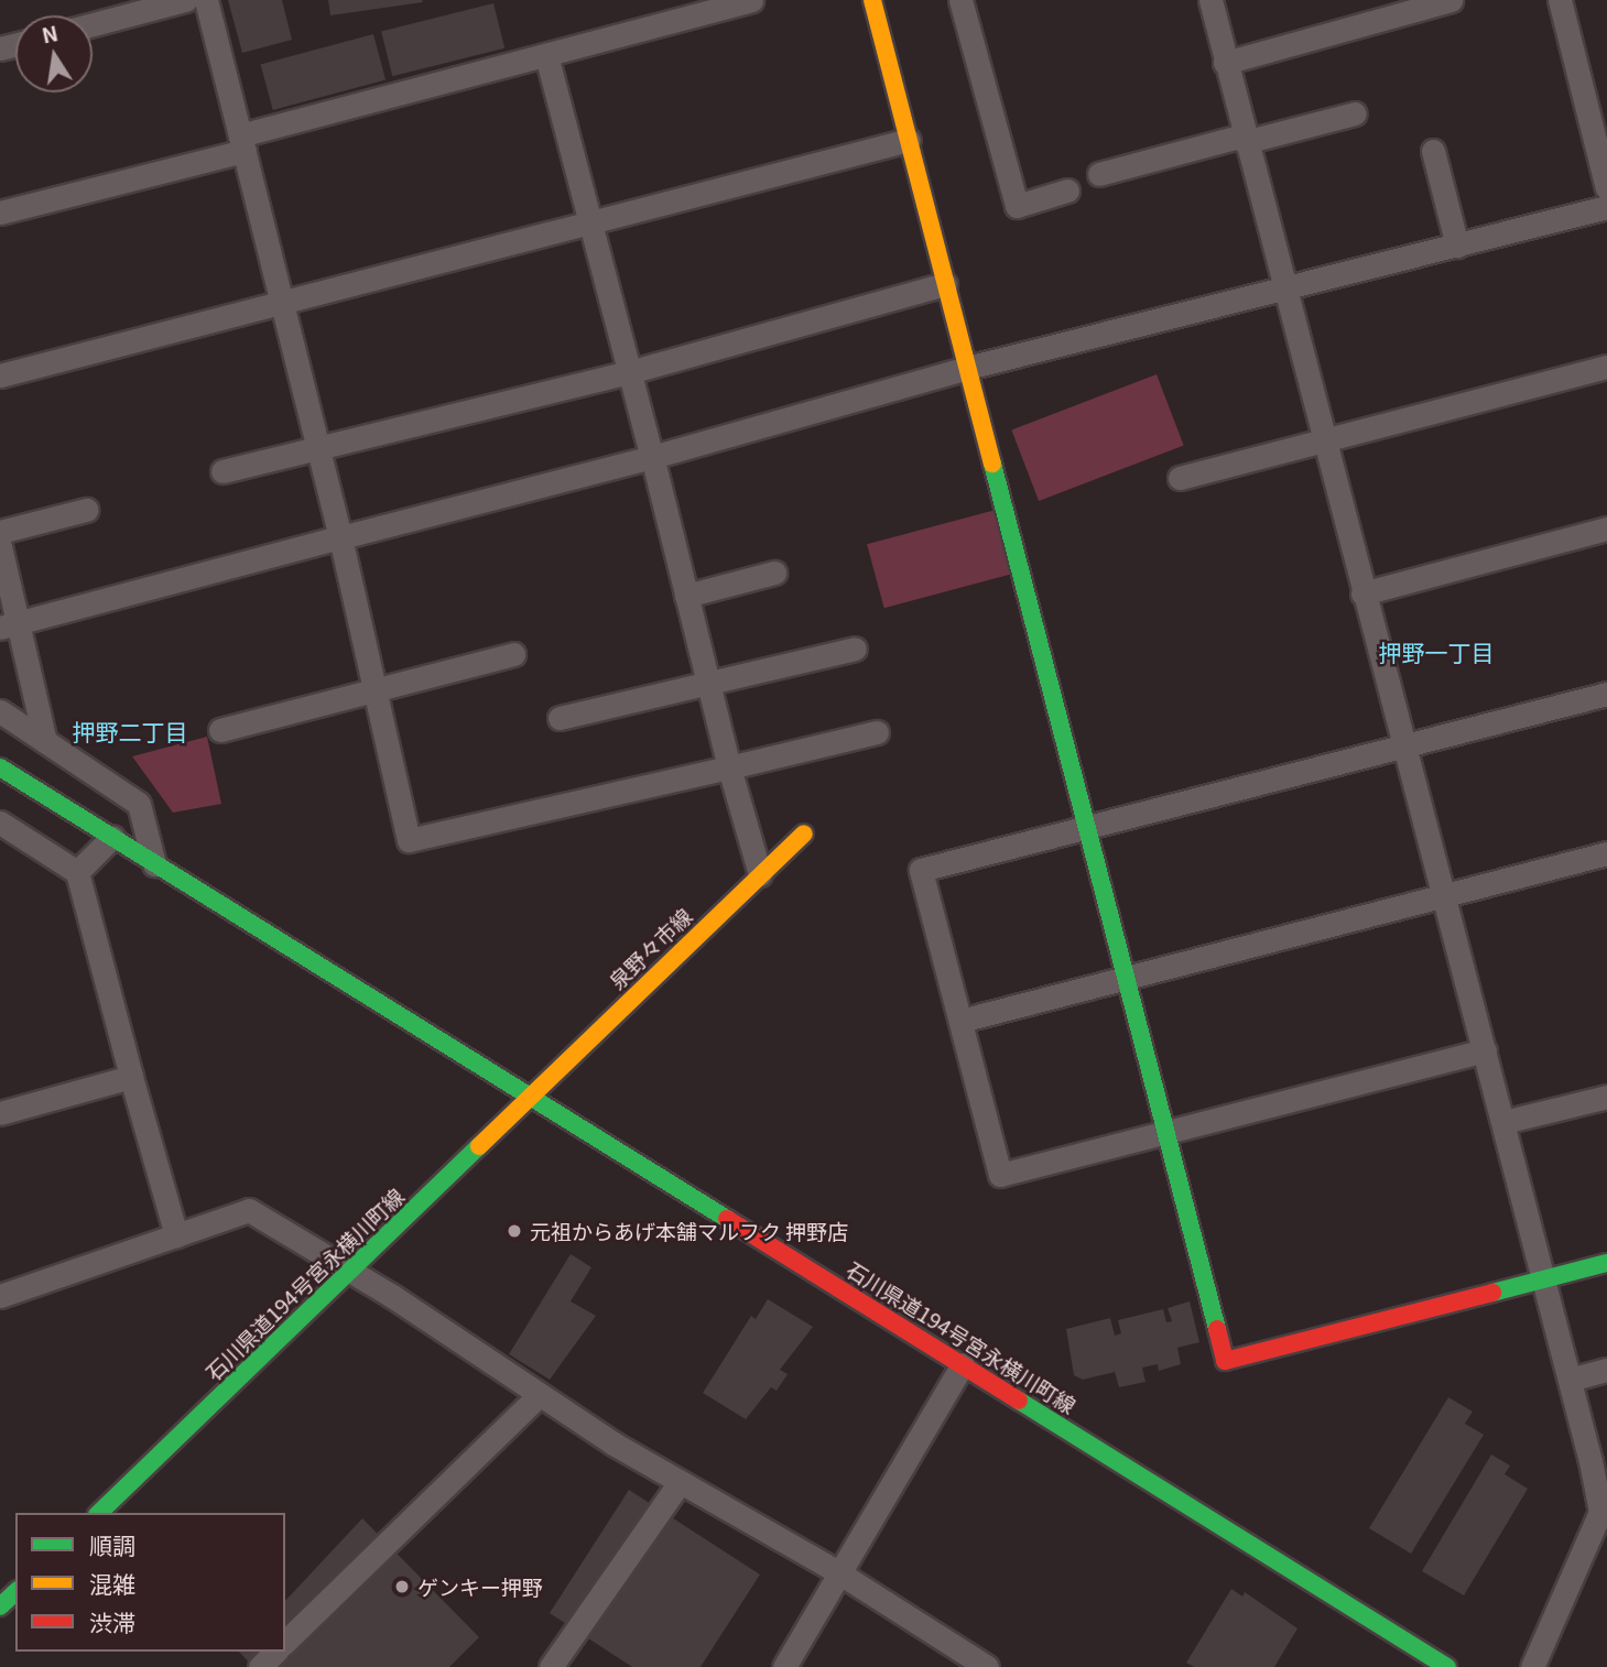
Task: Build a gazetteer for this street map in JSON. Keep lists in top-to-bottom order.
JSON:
{
  "streets": {
    "street": ["泉野々市線", "石川県道194号宮永横川町線"]
  },
  "crossings": [
    ["泉野々市線", "石川県道194号宮永横川町線"]
  ],
  "districts": ["押野一丁目", "押野二丁目"],
  "places": ["元祖からあげ本舗マルフク 押野店", "ゲンキー押野"],
  "legend": ["順調", "混雑", "渋滞"],
  "north": "top"
}
